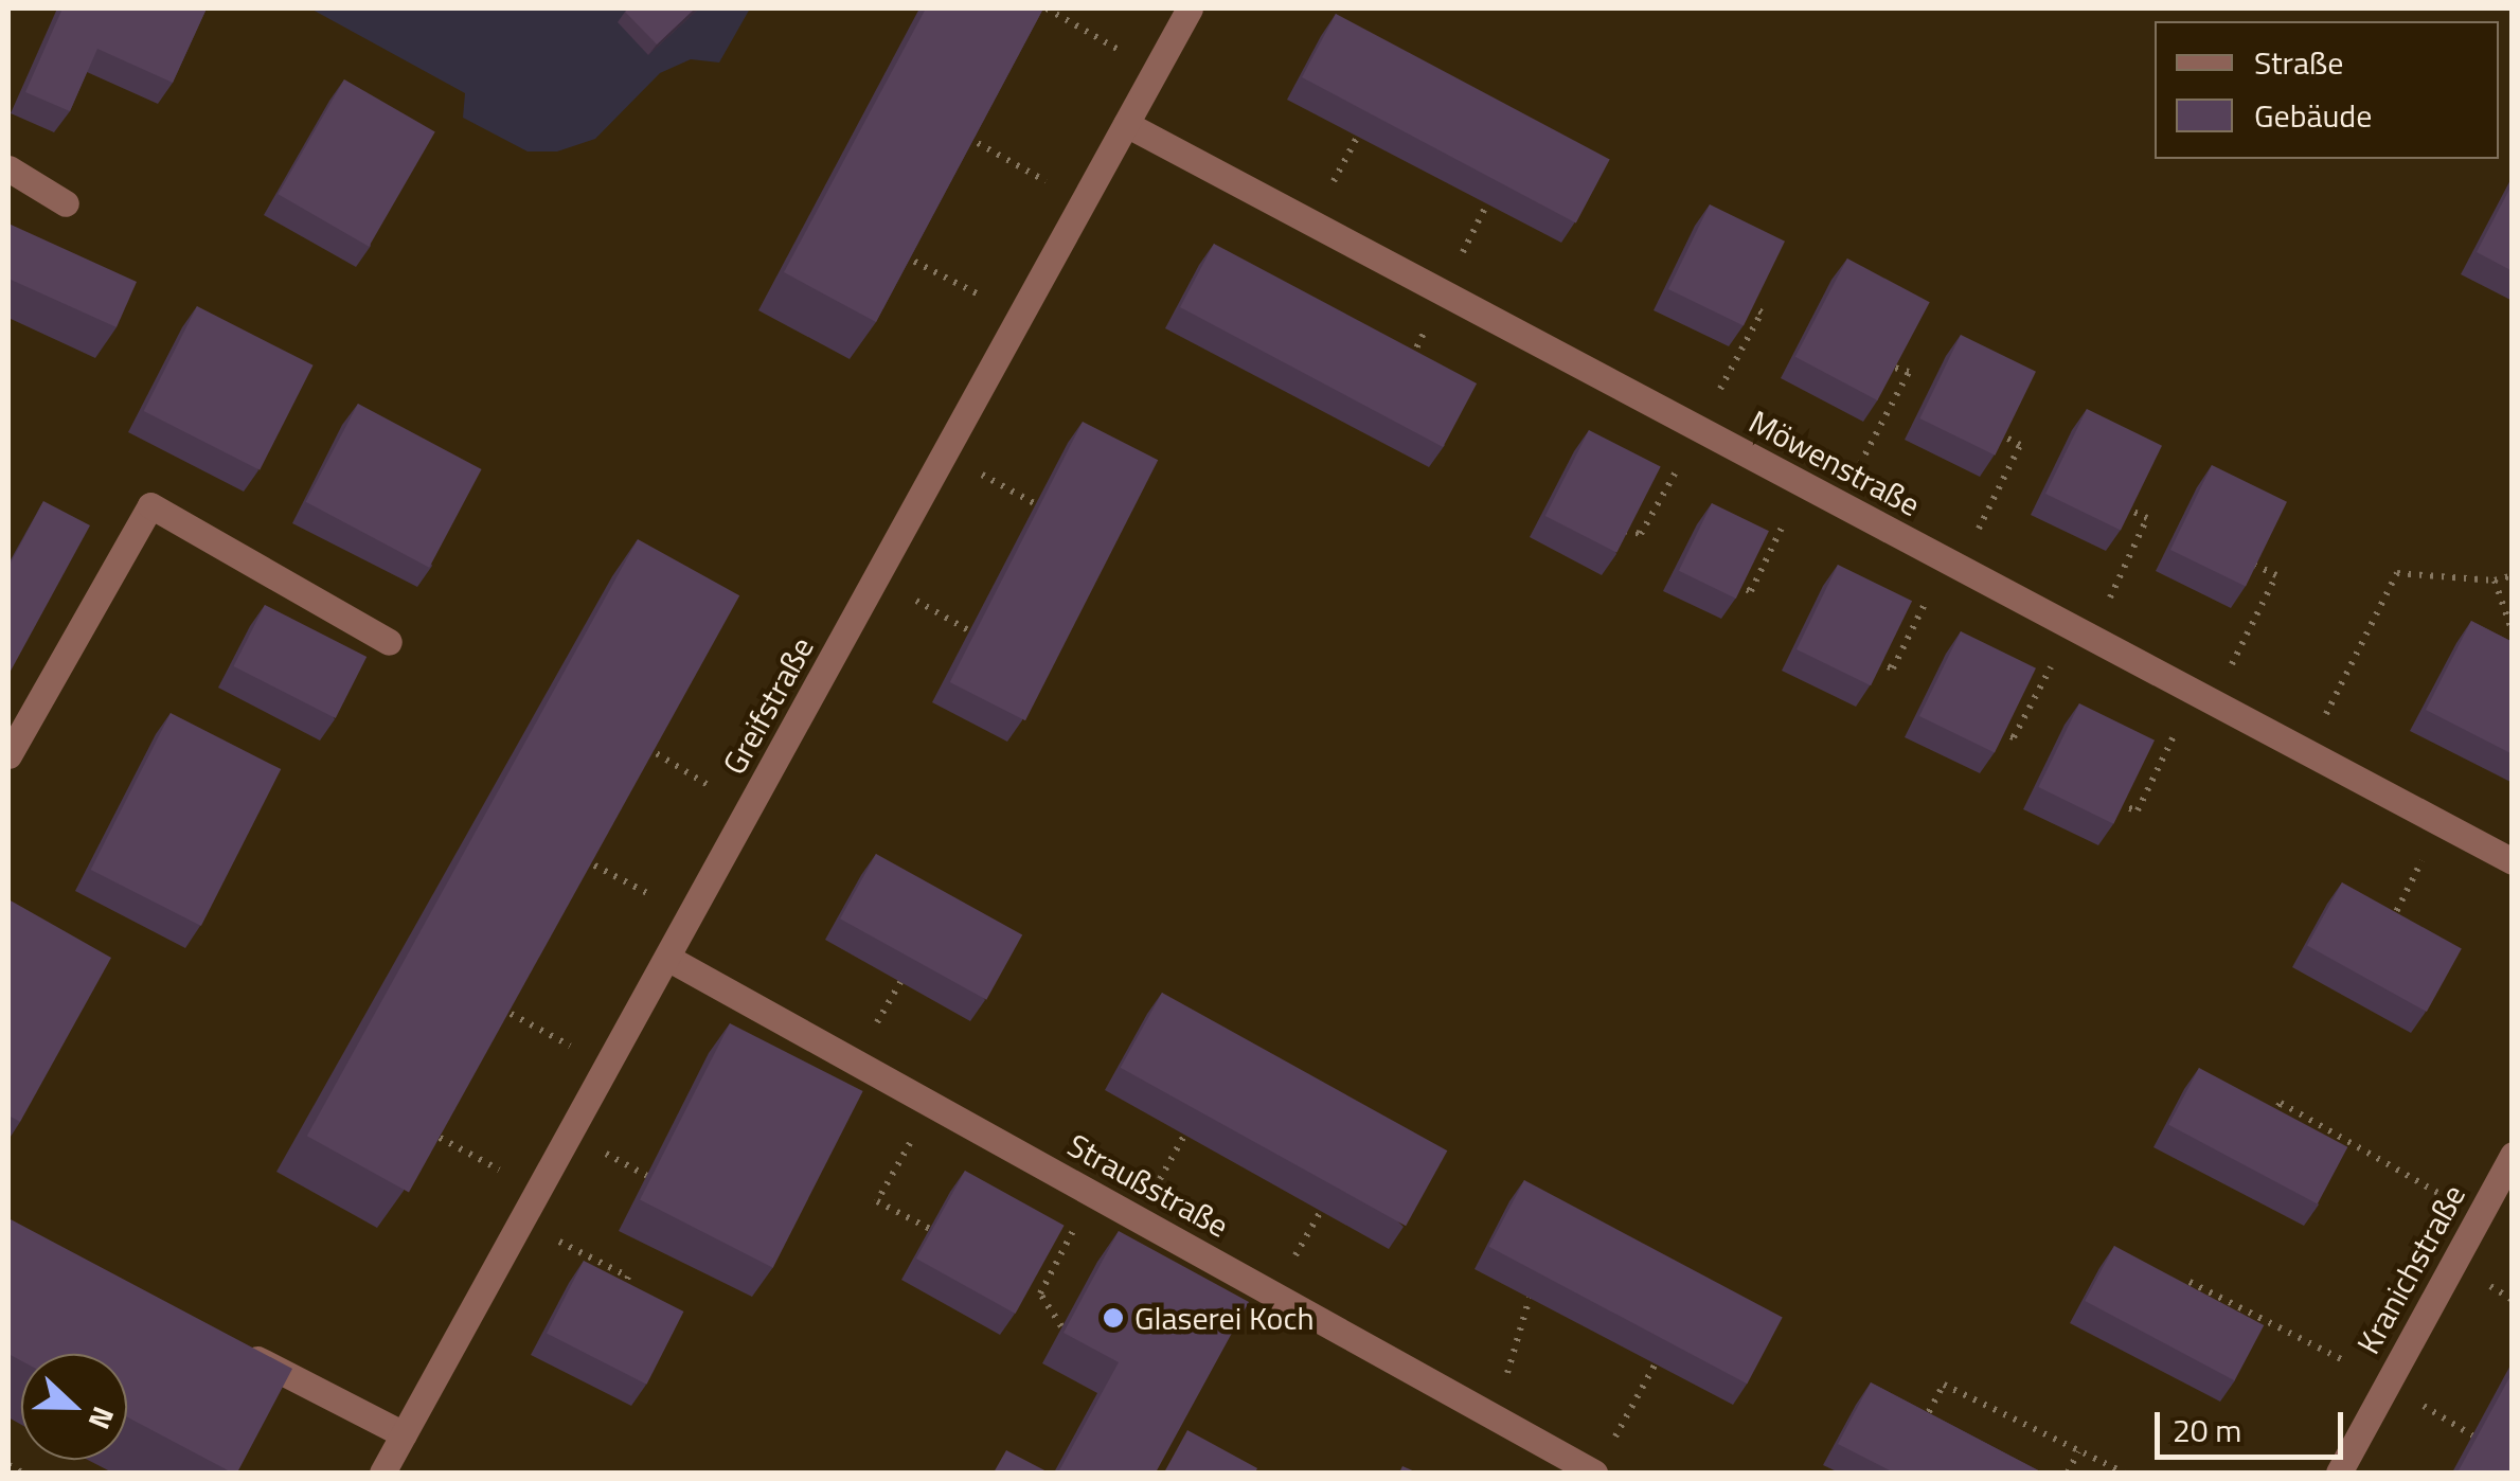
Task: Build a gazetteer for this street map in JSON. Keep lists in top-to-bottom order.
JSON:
{
  "streets": {
    "street": [
      "Möwenstraße",
      "Greifstraße",
      "Straußstraße",
      "Kranichstraße"
    ]
  },
  "crossings": [
    ["Möwenstraße", "Greifstraße"],
    ["Greifstraße", "Straußstraße"]
  ],
  "places": ["Glaserei Koch"],
  "legend": ["Straße", "Gebäude"],
  "scale_bar": "20 m",
  "north": "right"
}
